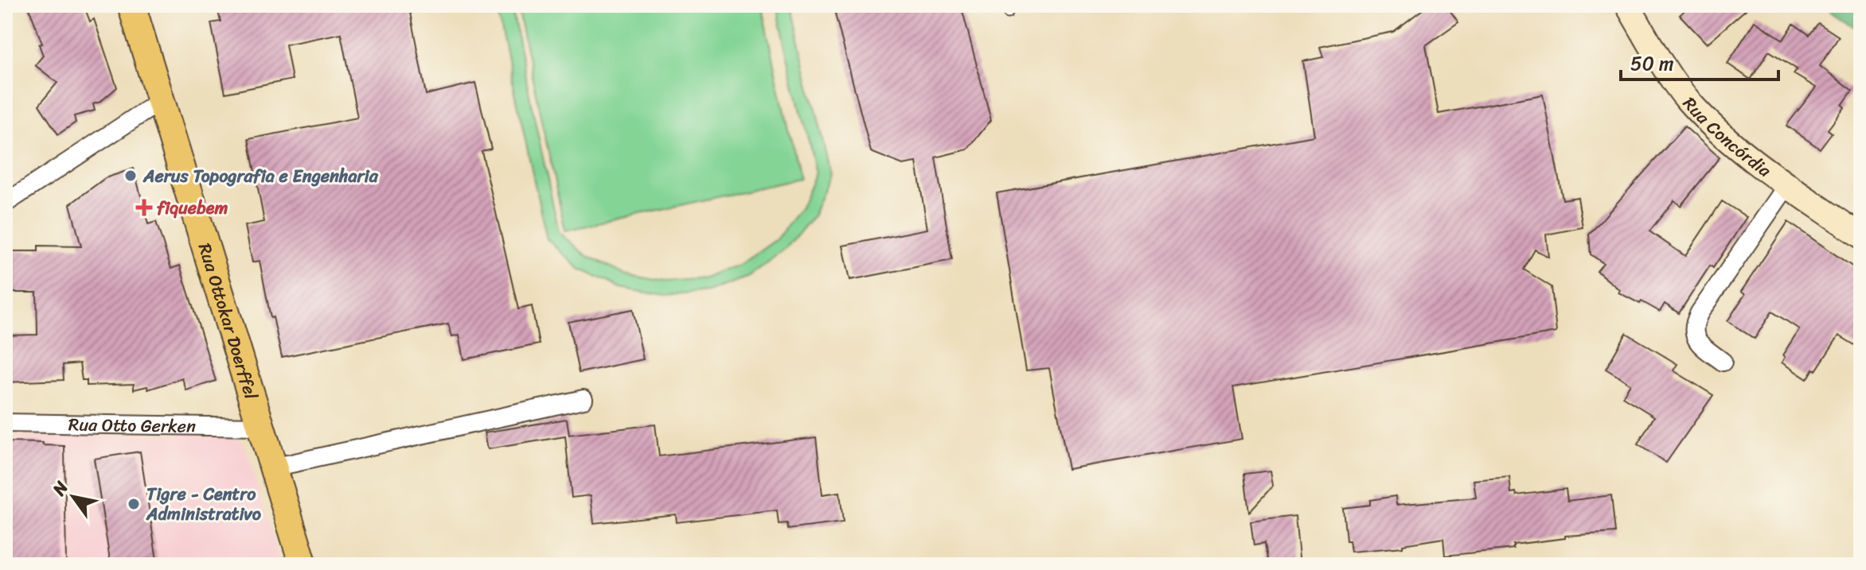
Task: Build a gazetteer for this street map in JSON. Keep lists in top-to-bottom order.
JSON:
{
  "streets": {
    "main road": ["Rua Ottokar Doerffel"],
    "street": ["Rua Concórdia", "Rua Otto Gerken"]
  },
  "crossings": [
    ["Rua Ottokar Doerffel", "Rua Otto Gerken"]
  ],
  "places": {
    "other": ["Aerus Topografia e Engenharia", "Tigre - Centro Administrativo"],
    "health": ["fiquebem"]
  },
  "scale_bar": "50 m",
  "north": "top left"
}
